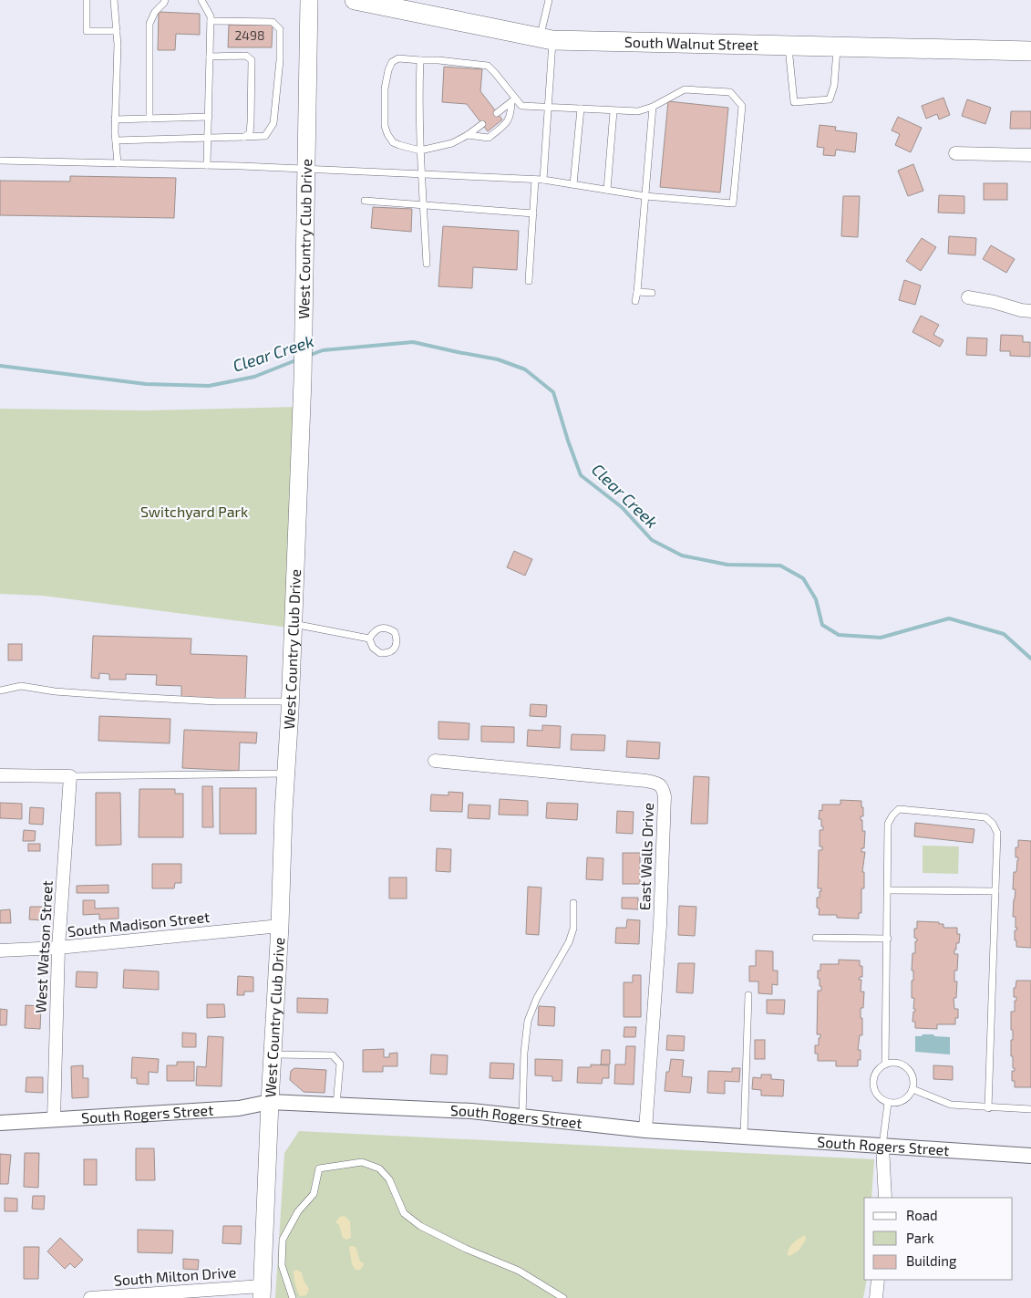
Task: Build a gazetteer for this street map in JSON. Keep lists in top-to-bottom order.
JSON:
{
  "streets": {
    "main road": ["South Walnut Street", "West Country Club Drive"],
    "street": [
      "East Walls Drive",
      "South Madison Street",
      "West Watson Street",
      "South Rogers Street",
      "South Milton Drive"
    ]
  },
  "crossings": [
    ["West Country Club Drive", "South Madison Street"],
    ["West Country Club Drive", "South Rogers Street"],
    ["West Country Club Drive", "South Milton Drive"],
    ["East Walls Drive", "South Rogers Street"],
    ["South Madison Street", "West Watson Street"],
    ["West Watson Street", "South Rogers Street"]
  ],
  "water": ["Clear Creek"],
  "parks": ["Switchyard Park"],
  "house_numbers": ["2498"],
  "legend": ["Road", "Park", "Building"]
}
